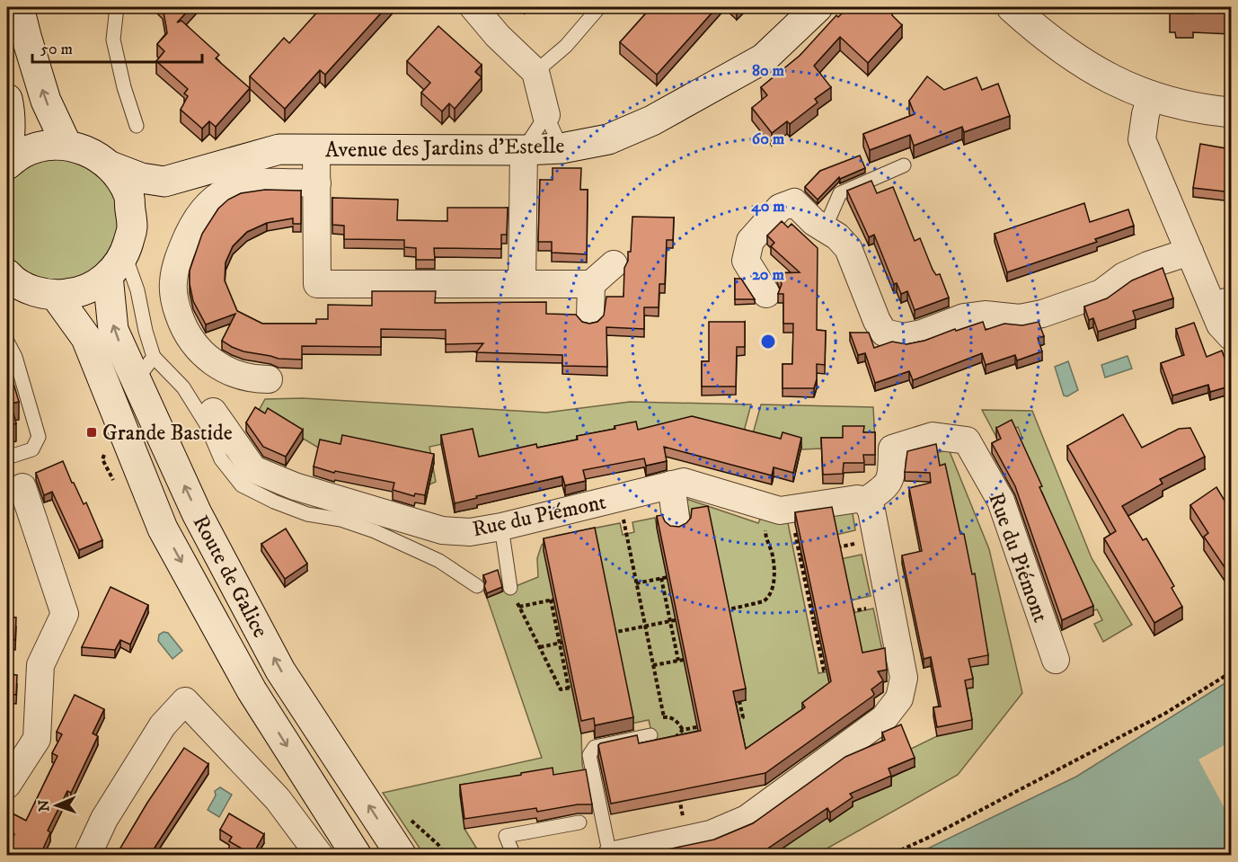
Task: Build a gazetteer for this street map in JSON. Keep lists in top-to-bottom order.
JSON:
{
  "streets": {
    "main road": ["Avenue des Jardins d’Estelle", "Route de Galice"],
    "street": ["Rue du Piémont"]
  },
  "crossings": [
    ["Avenue des Jardins d’Estelle", "Route de Galice"]
  ],
  "places": {
    "transit": ["Grande Bastide"]
  },
  "scale_bar": "50 m",
  "north": "left",
  "rings": [
    "80 m",
    "60 m",
    "40 m",
    "20 m"
  ]
}
